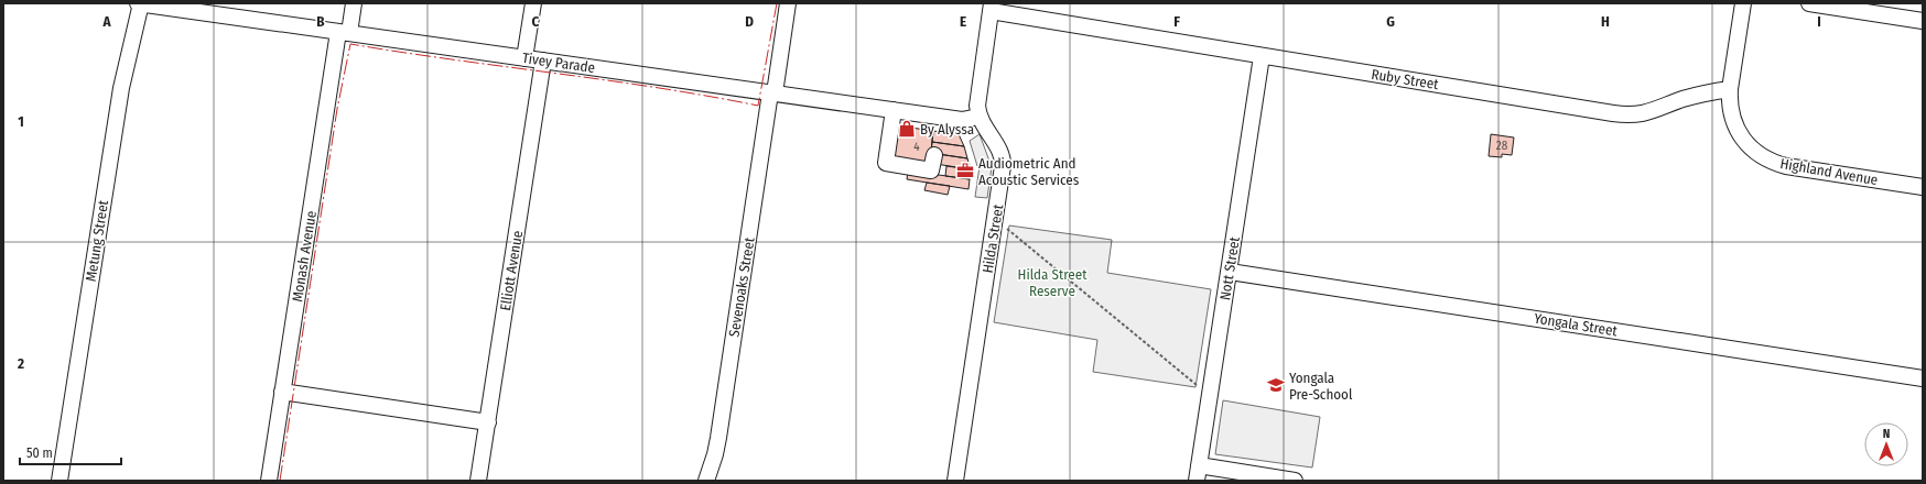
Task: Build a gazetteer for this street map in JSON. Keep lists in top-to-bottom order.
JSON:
{
  "streets": {
    "street": [
      "Tivey Parade",
      "Ruby Street",
      "Highland Avenue",
      "Hilda Street",
      "Metung Street",
      "Monash Avenue",
      "Nott Street",
      "Elliott Avenue",
      "Sevenoaks Street",
      "Yongala Street"
    ]
  },
  "crossings": [
    ["Tivey Parade", "Hilda Street"],
    ["Tivey Parade", "Metung Street"],
    ["Tivey Parade", "Monash Avenue"],
    ["Tivey Parade", "Elliott Avenue"],
    ["Tivey Parade", "Sevenoaks Street"],
    ["Ruby Street", "Highland Avenue"],
    ["Ruby Street", "Nott Street"],
    ["Nott Street", "Yongala Street"]
  ],
  "parks": ["Hilda Street Reserve"],
  "places": {
    "shop": ["By Alyssa"],
    "office": ["Audiometric And Acoustic Services"],
    "school or university": ["Yongala Pre-School"]
  },
  "house_numbers": ["28", "4"],
  "scale_bar": "50 m",
  "north": "top",
  "grid": {
    "columns": [
      "A",
      "B",
      "C",
      "D",
      "E",
      "F",
      "G",
      "H",
      "I"
    ],
    "rows": ["1", "2"]
  }
}
